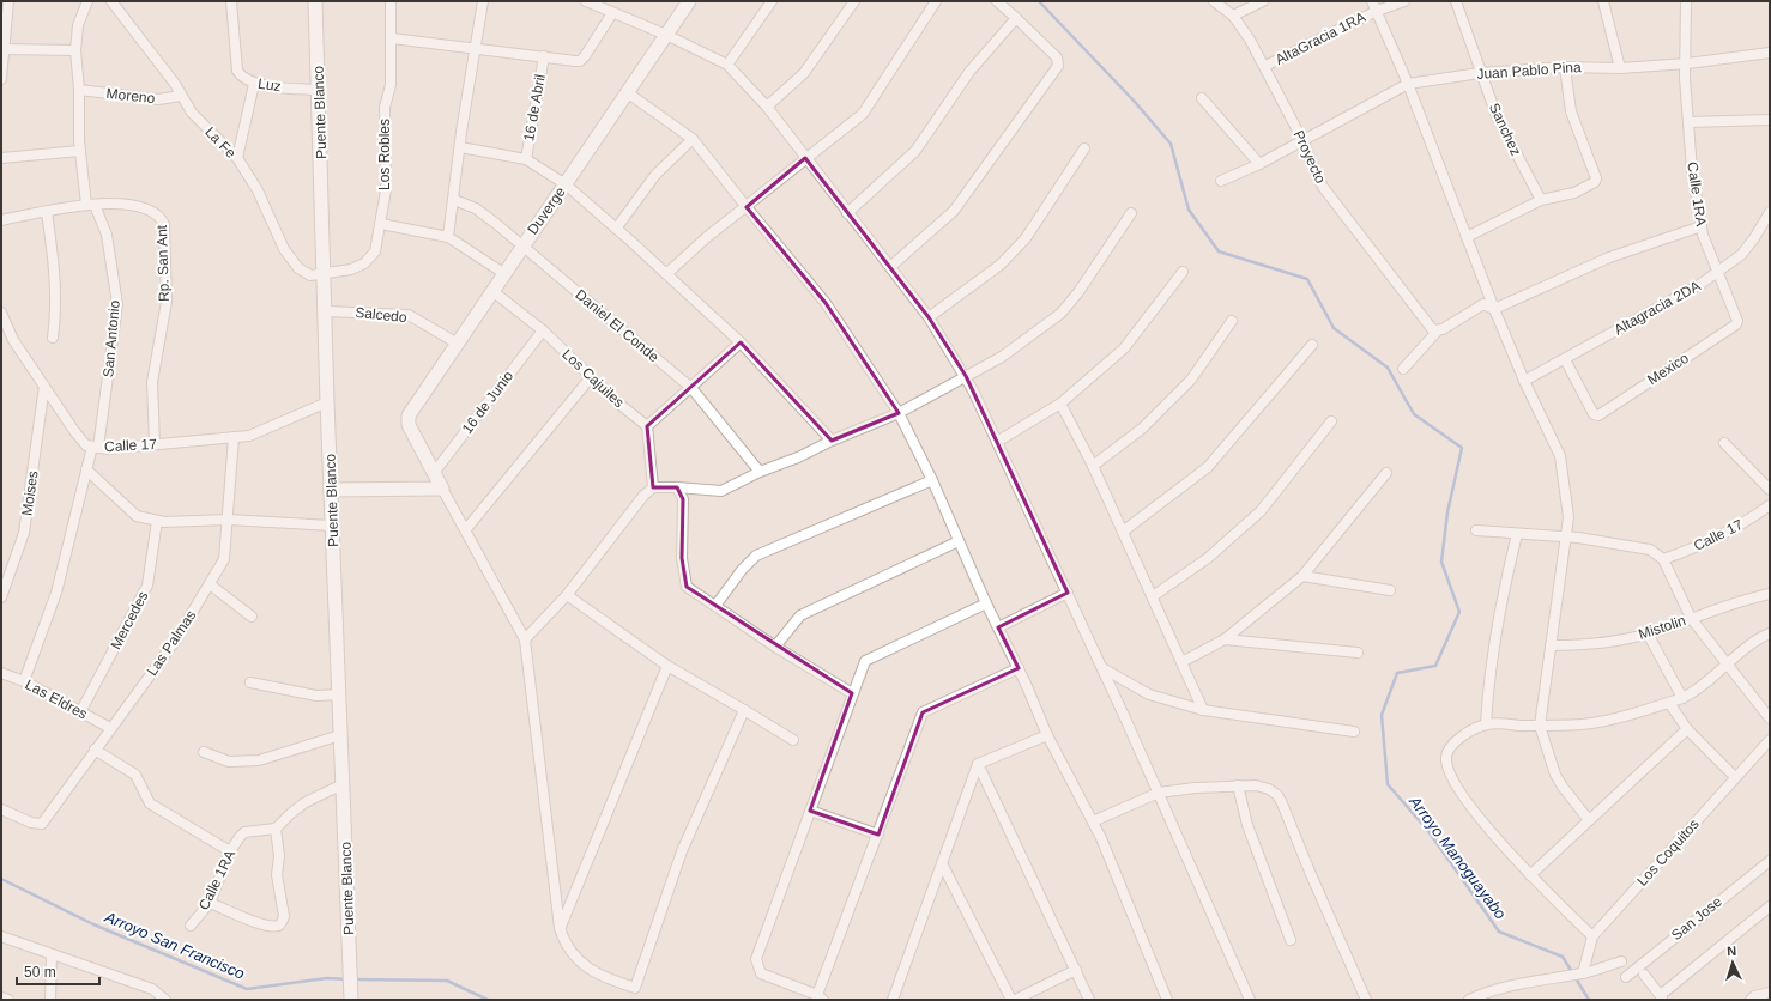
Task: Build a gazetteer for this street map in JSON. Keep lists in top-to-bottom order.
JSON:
{
  "streets": {
    "street": [
      "AltaGracia 1RA",
      "Juan Pablo Pina",
      "Luz",
      "Moreno",
      "16 de Abril",
      "Puente Blanco",
      "Sanchez",
      "La Fe",
      "Los Robles",
      "Proyecto",
      "Calle 1RA",
      "Duverge",
      "Rp. San Ant",
      "Altagracia 2DA",
      "Salcedo",
      "Daniel El Conde",
      "San Antonio",
      "Mexico",
      "Los Cajuiles",
      "16 de Junio",
      "Calle 17",
      "Moises",
      "Mercedes",
      "Mistolin",
      "Las Palmas",
      "Las Eldres",
      "Los Coquitos",
      "San Jose"
    ]
  },
  "crossings": [
    ["AltaGracia 1RA", "Proyecto"],
    ["Juan Pablo Pina", "Sanchez"],
    ["Juan Pablo Pina", "Proyecto"],
    ["Juan Pablo Pina", "Calle 1RA"],
    ["Luz", "Puente Blanco"],
    ["Moreno", "La Fe"],
    ["Moreno", "San Antonio"],
    ["Puente Blanco", "La Fe"],
    ["Puente Blanco", "Los Robles"],
    ["Puente Blanco", "Salcedo"],
    ["Puente Blanco", "Calle 17"],
    ["La Fe", "Los Robles"],
    ["Calle 1RA", "Altagracia 2DA"],
    ["Calle 1RA", "Mexico"],
    ["Duverge", "Salcedo"],
    ["Duverge", "Daniel El Conde"],
    ["Duverge", "Los Cajuiles"],
    ["Duverge", "16 de Junio"],
    ["Rp. San Ant", "San Antonio"],
    ["Rp. San Ant", "Calle 17"],
    ["Altagracia 2DA", "Mexico"],
    ["San Antonio", "Calle 17"],
    ["San Antonio", "Las Eldres"],
    ["Los Cajuiles", "16 de Junio"],
    ["Calle 17", "Moises"],
    ["Calle 17", "Las Palmas"],
    ["Mercedes", "Las Eldres"],
    ["Las Palmas", "Las Eldres"]
  ],
  "water": ["Arroyo Manoguayabo", "Arroyo San Francisco"],
  "scale_bar": "50 m",
  "north": "top"
}
